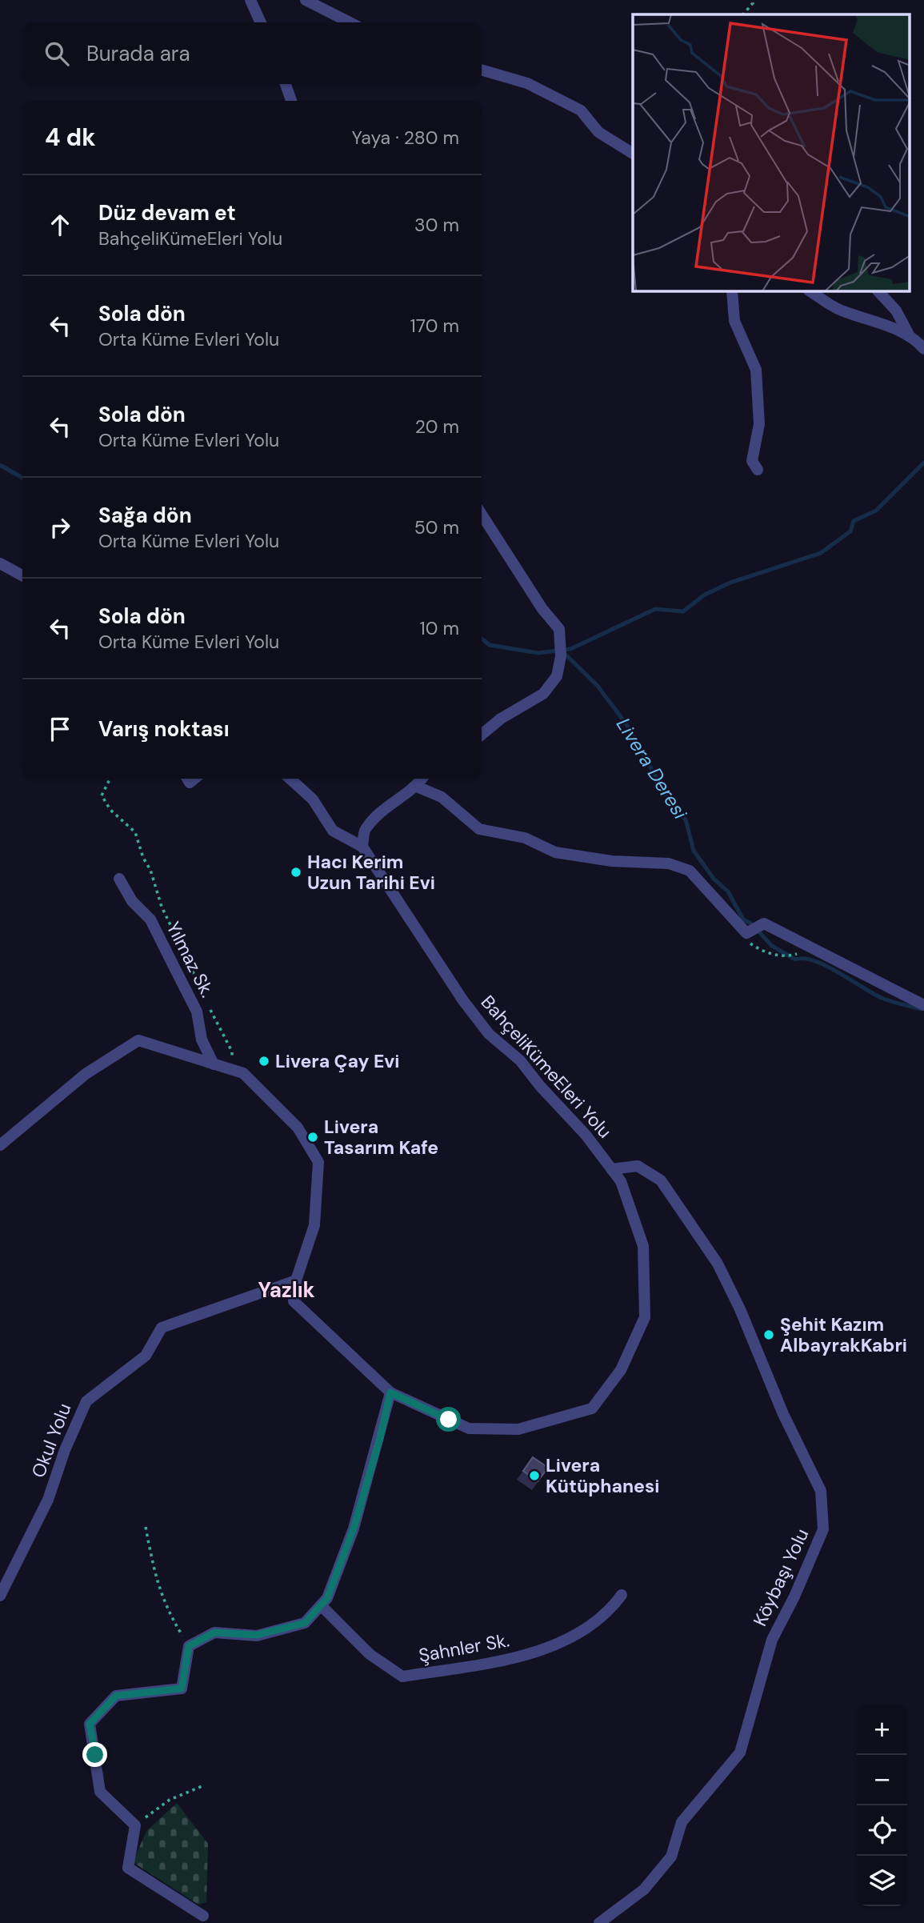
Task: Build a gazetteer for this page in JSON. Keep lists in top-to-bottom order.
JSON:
{
  "streets": {
    "street": [
      "Yılmaz Sk.",
      "BahçeliKümeEleri Yolu",
      "Okul Yolu",
      "Köybaşı Yolu",
      "Şahnler Sk."
    ]
  },
  "crossings": [
    ["Yılmaz Sk.", "BahçeliKümeEleri Yolu"],
    ["BahçeliKümeEleri Yolu", "Okul Yolu"],
    ["BahçeliKümeEleri Yolu", "Köybaşı Yolu"]
  ],
  "districts": ["Yazlık"],
  "water": ["Livera Deresi"],
  "places": [
    "Hacı Kerim Uzun Tarihi Evi",
    "Livera Çay Evi",
    "Livera Tasarım Kafe",
    "Şehit Kazım AlbayrakKabri",
    "Livera Kütüphanesi"
  ],
  "page": {
    "search": "Burada ara",
    "heading": ["4 dk", "Yaya · 280 m"],
    "list": [
      ["Düz devam et", "BahçeliKümeEleri Yolu", "30 m"],
      ["Sola dön", "Orta Küme Evleri Yolu", "170 m"],
      ["Sola dön", "Orta Küme Evleri Yolu", "20 m"],
      ["Sağa dön", "Orta Küme Evleri Yolu", "50 m"],
      ["Sola dön", "Orta Küme Evleri Yolu", "10 m"],
      "Varış noktası"
    ],
    "map_buttons": ["+", "−"]
  }
}
